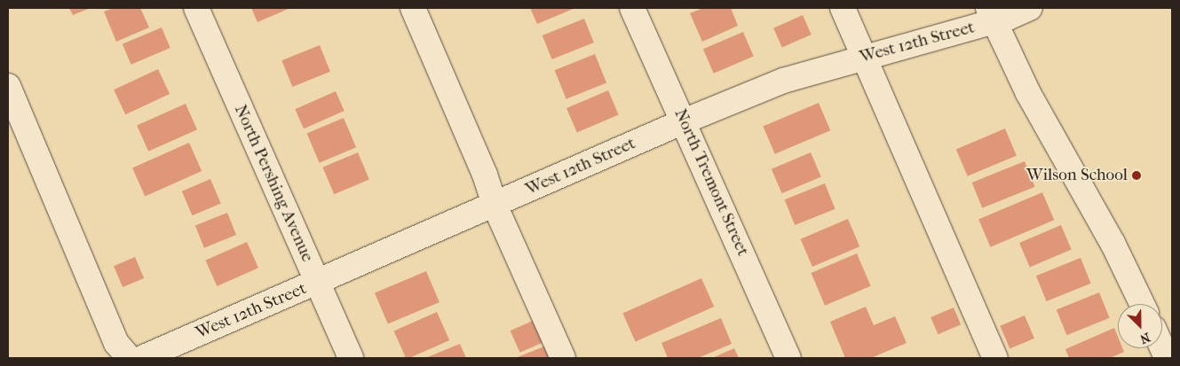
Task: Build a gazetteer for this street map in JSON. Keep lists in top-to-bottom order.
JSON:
{
  "streets": {
    "street": ["West 12th Street", "North Tremont Street", "North Pershing Avenue"]
  },
  "crossings": [
    ["West 12th Street", "North Tremont Street"],
    ["West 12th Street", "North Pershing Avenue"]
  ],
  "places": ["Wilson School"],
  "north": "bottom right"
}
